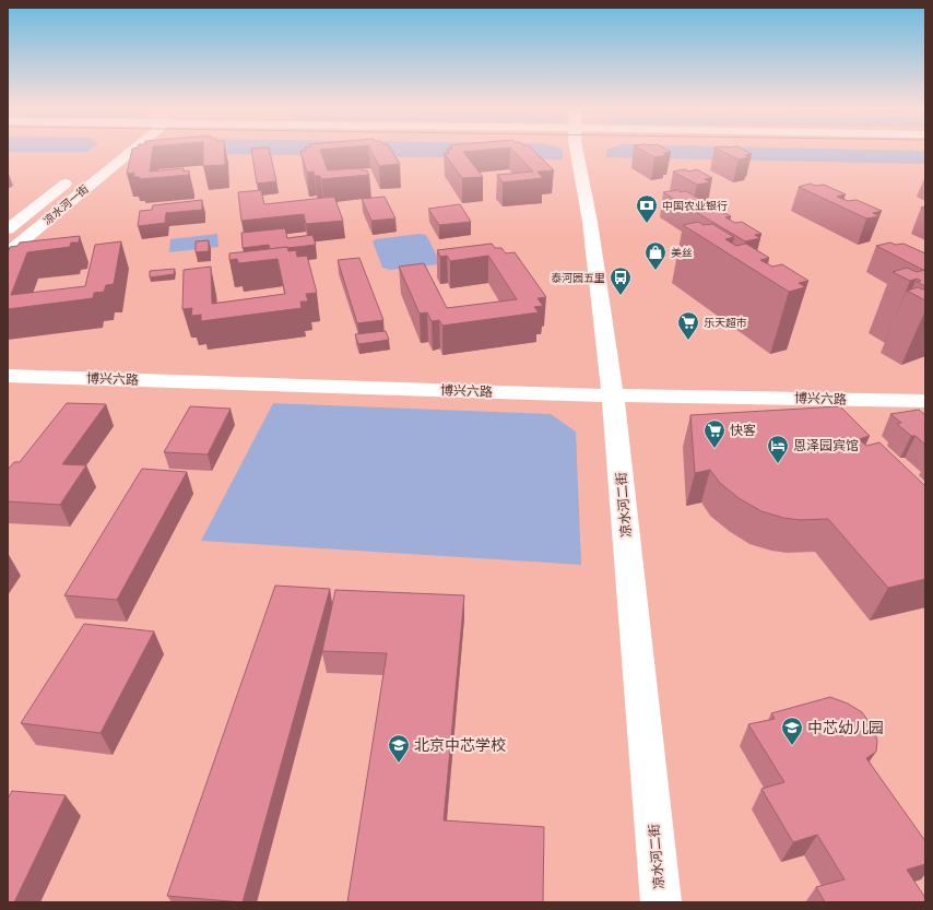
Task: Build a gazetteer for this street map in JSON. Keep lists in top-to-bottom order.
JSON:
{
  "streets": {
    "main road": ["凉水河一街", "博兴六路", "凉水河二街"]
  },
  "crossings": [
    ["博兴六路", "凉水河二街"]
  ],
  "places": {
    "bank": ["中国农业银行"],
    "shop": ["美丝"],
    "bus stop": ["泰河园五里"],
    "supermarket": ["乐天超市", "快客"],
    "hotel": ["恩泽园宾馆"],
    "school or university": ["中芯幼儿园", "北京中芯学校"]
  }
}
